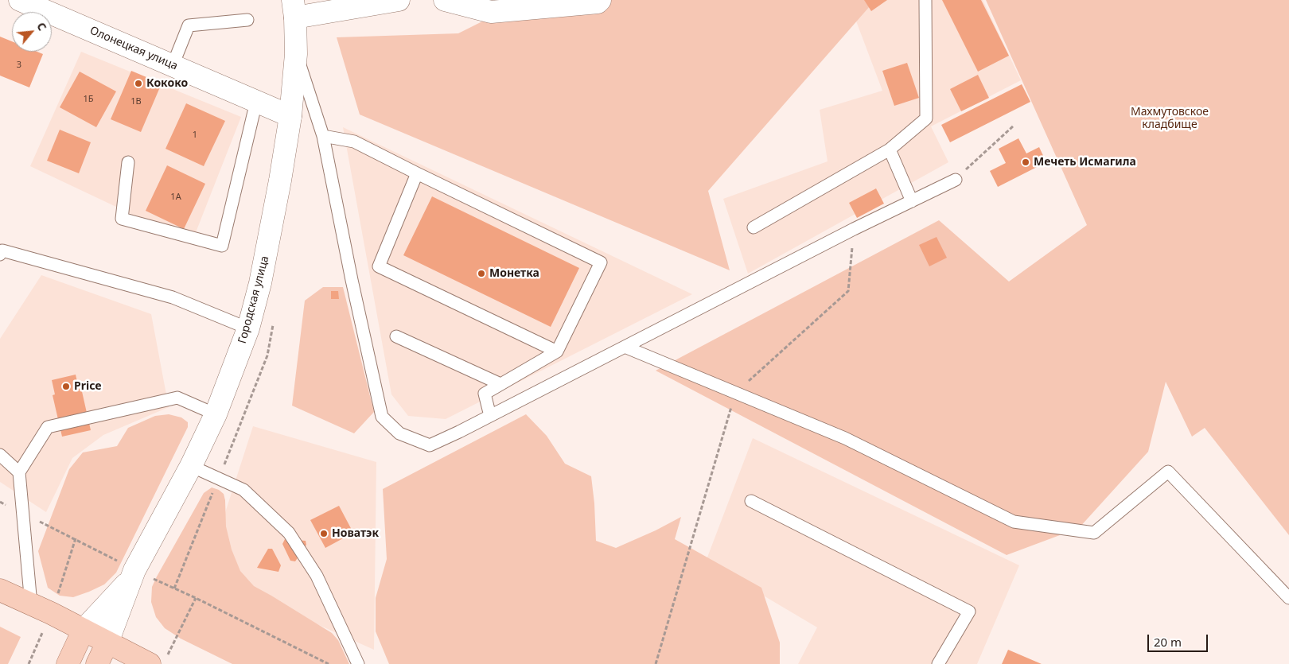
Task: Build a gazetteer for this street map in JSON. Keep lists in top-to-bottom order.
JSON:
{
  "streets": {
    "main road": ["Городская улица"],
    "street": ["Олонецкая улица"]
  },
  "crossings": [
    ["Олонецкая улица", "Городская улица"]
  ],
  "parks": ["Махмутовское кладбище"],
  "places": [
    "Кококо",
    "Мечеть Исмагила",
    "Монетка",
    "Price",
    "Новатэк"
  ],
  "house_numbers": [
    "3",
    "1Б",
    "1В",
    "1",
    "1А"
  ],
  "scale_bar": "20 m",
  "north": "top right"
}
